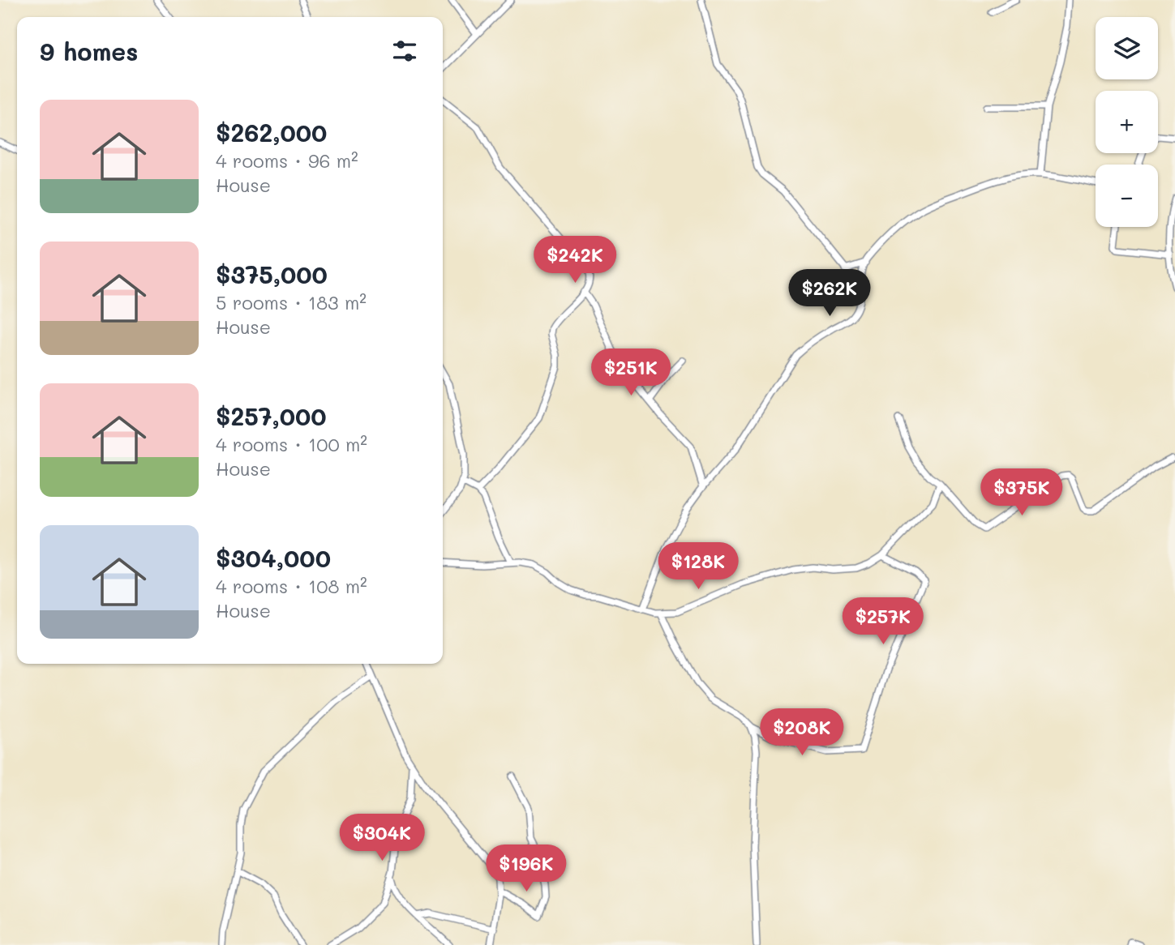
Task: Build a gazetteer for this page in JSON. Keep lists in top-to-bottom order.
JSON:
{
  "page": {
    "map_buttons": ["+", "−"],
    "heading": "9 homes",
    "list": [
      {
        "name": "$262,000",
        "note": "4 rooms · 96 m² · House"
      },
      {
        "name": "$375,000",
        "note": "5 rooms · 183 m² · House"
      },
      {
        "name": "$257,000",
        "note": "4 rooms · 100 m² · House"
      },
      {
        "name": "$304,000",
        "note": "4 rooms · 108 m² · House"
      }
    ],
    "price": [
      "$242K",
      "$262K",
      "$251K",
      "$375K",
      "$128K",
      "$257K",
      "$208K",
      "$304K",
      "$196K"
    ]
  }
}
